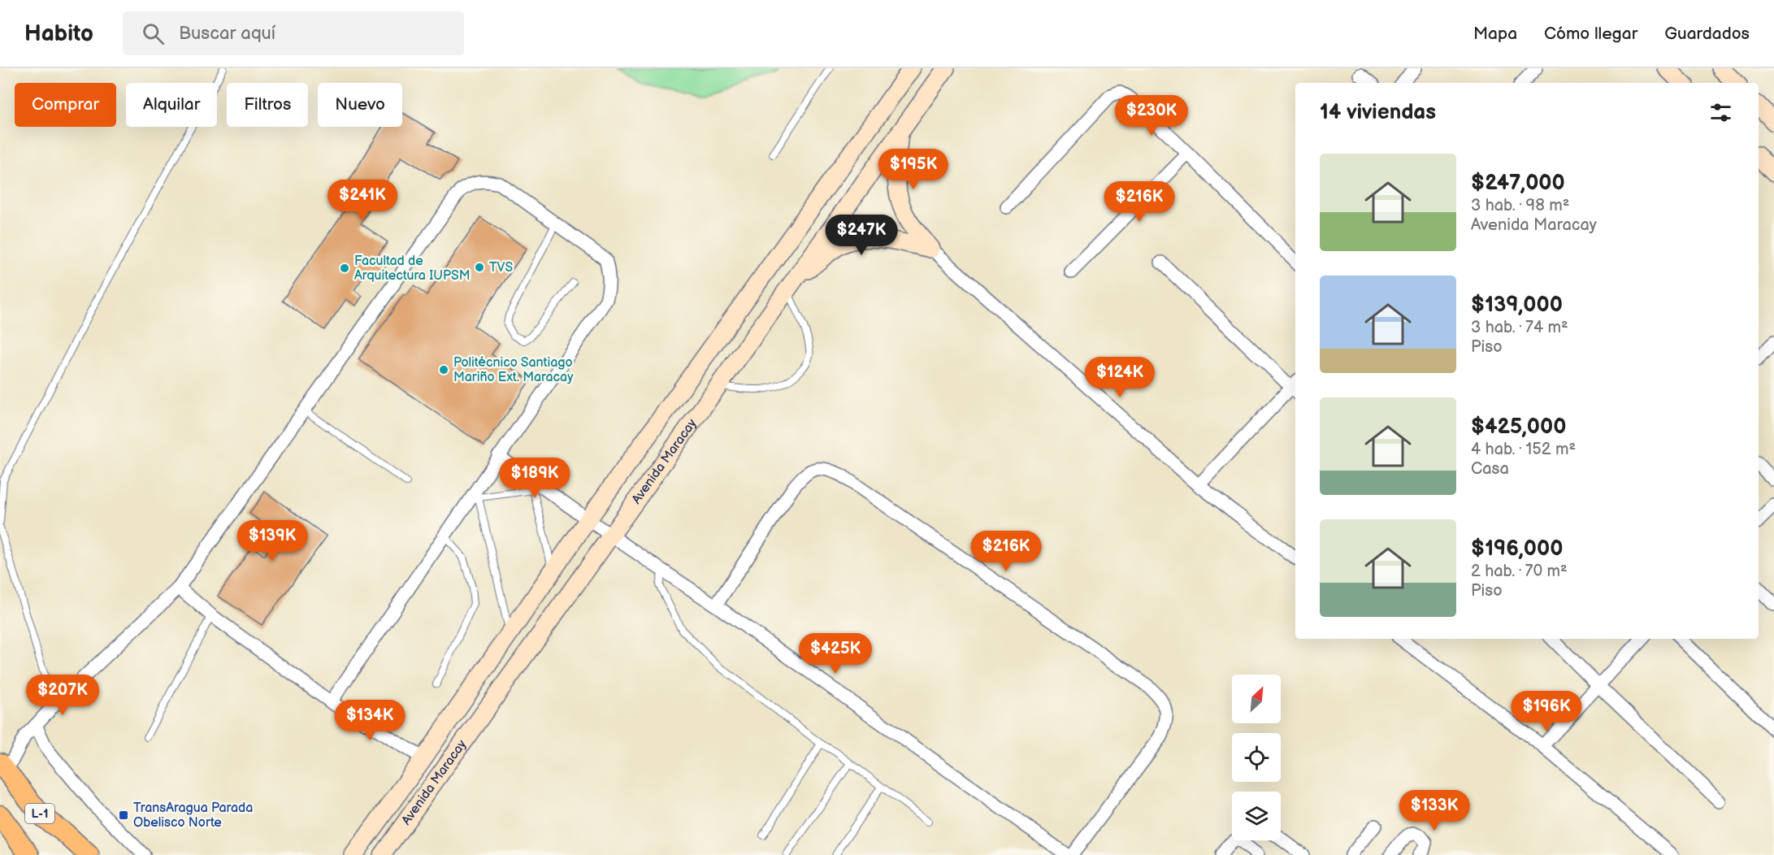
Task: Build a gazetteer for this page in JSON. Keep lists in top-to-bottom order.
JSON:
{
  "streets": {
    "main road": ["L-1"],
    "street": ["Avenida Maracay"]
  },
  "places": {
    "other": ["TVS", "Facultad de Arquitectura IUPSM", "Politécnico Santiago Mariño Ext. Maracay"],
    "transit": ["TransAragua Parada Obelisco Norte"]
  },
  "north": "top right",
  "page": {
    "header": "Habito",
    "search": "Buscar aquí",
    "nav": ["Mapa", "Cómo llegar", "Guardados"],
    "chip": [
      "Comprar",
      "Alquilar",
      "Filtros",
      "Nuevo"
    ],
    "heading": "14 viviendas",
    "price": [
      "$230K",
      "$195K",
      "$241K",
      "$216K",
      "$247K",
      "$124K",
      "$189K",
      "$139K",
      "$216K",
      "$425K",
      "$207K",
      "$196K",
      "$134K",
      "$133K"
    ],
    "list": [
      {
        "name": "$247,000",
        "note": "3 hab. · 98 m² · Avenida Maracay"
      },
      {
        "name": "$139,000",
        "note": "3 hab. · 74 m² · Piso"
      },
      {
        "name": "$425,000",
        "note": "4 hab. · 152 m² · Casa"
      },
      {
        "name": "$196,000",
        "note": "2 hab. · 70 m² · Piso"
      }
    ]
  }
}
